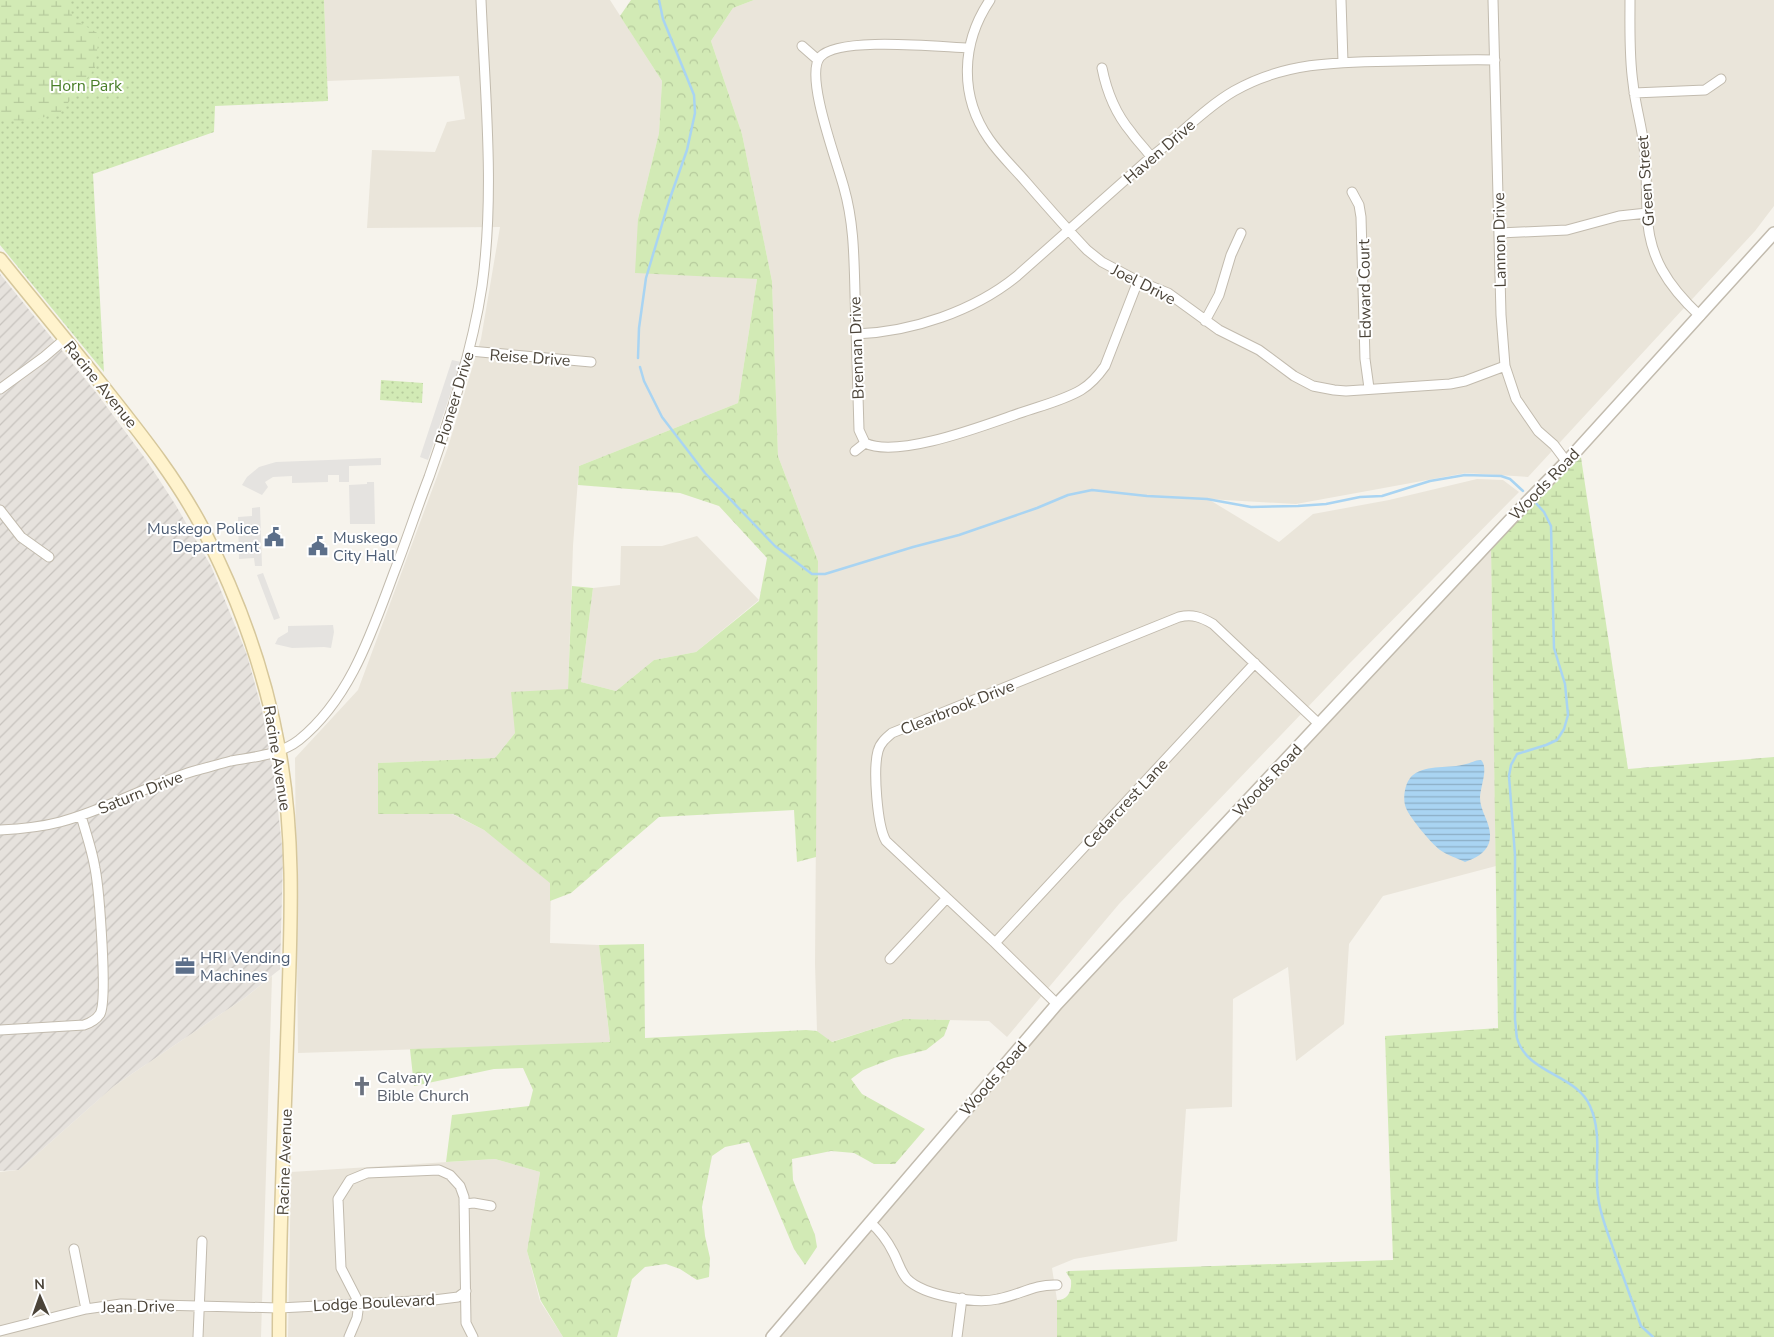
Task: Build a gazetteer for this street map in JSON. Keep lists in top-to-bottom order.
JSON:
{
  "streets": {
    "main road": ["Racine Avenue"],
    "street": [
      "Haven Drive",
      "Green Street",
      "Lannon Drive",
      "Joel Drive",
      "Edward Court",
      "Brennan Drive",
      "Reise Drive",
      "Pioneer Drive",
      "Woods Road",
      "Clearbrook Drive",
      "Saturn Drive",
      "Cedarcrest Lane",
      "Lodge Boulevard",
      "Jean Drive"
    ]
  },
  "crossings": [
    ["Haven Drive", "Lannon Drive"],
    ["Haven Drive", "Joel Drive"],
    ["Haven Drive", "Brennan Drive"],
    ["Green Street", "Woods Road"],
    ["Lannon Drive", "Joel Drive"],
    ["Lannon Drive", "Woods Road"],
    ["Joel Drive", "Edward Court"],
    ["Reise Drive", "Pioneer Drive"],
    ["Racine Avenue", "Pioneer Drive"],
    ["Racine Avenue", "Saturn Drive"],
    ["Racine Avenue", "Lodge Boulevard"],
    ["Racine Avenue", "Jean Drive"],
    ["Pioneer Drive", "Saturn Drive"],
    ["Woods Road", "Clearbrook Drive"],
    ["Clearbrook Drive", "Cedarcrest Lane"],
    ["Lodge Boulevard", "Jean Drive"]
  ],
  "parks": ["Horn Park"],
  "places": {
    "public building": ["Muskego Police Department", "Muskego City Hall"],
    "office": ["HRI Vending Machines"],
    "church": ["Calvary Bible Church"]
  },
  "north": "top"
}
